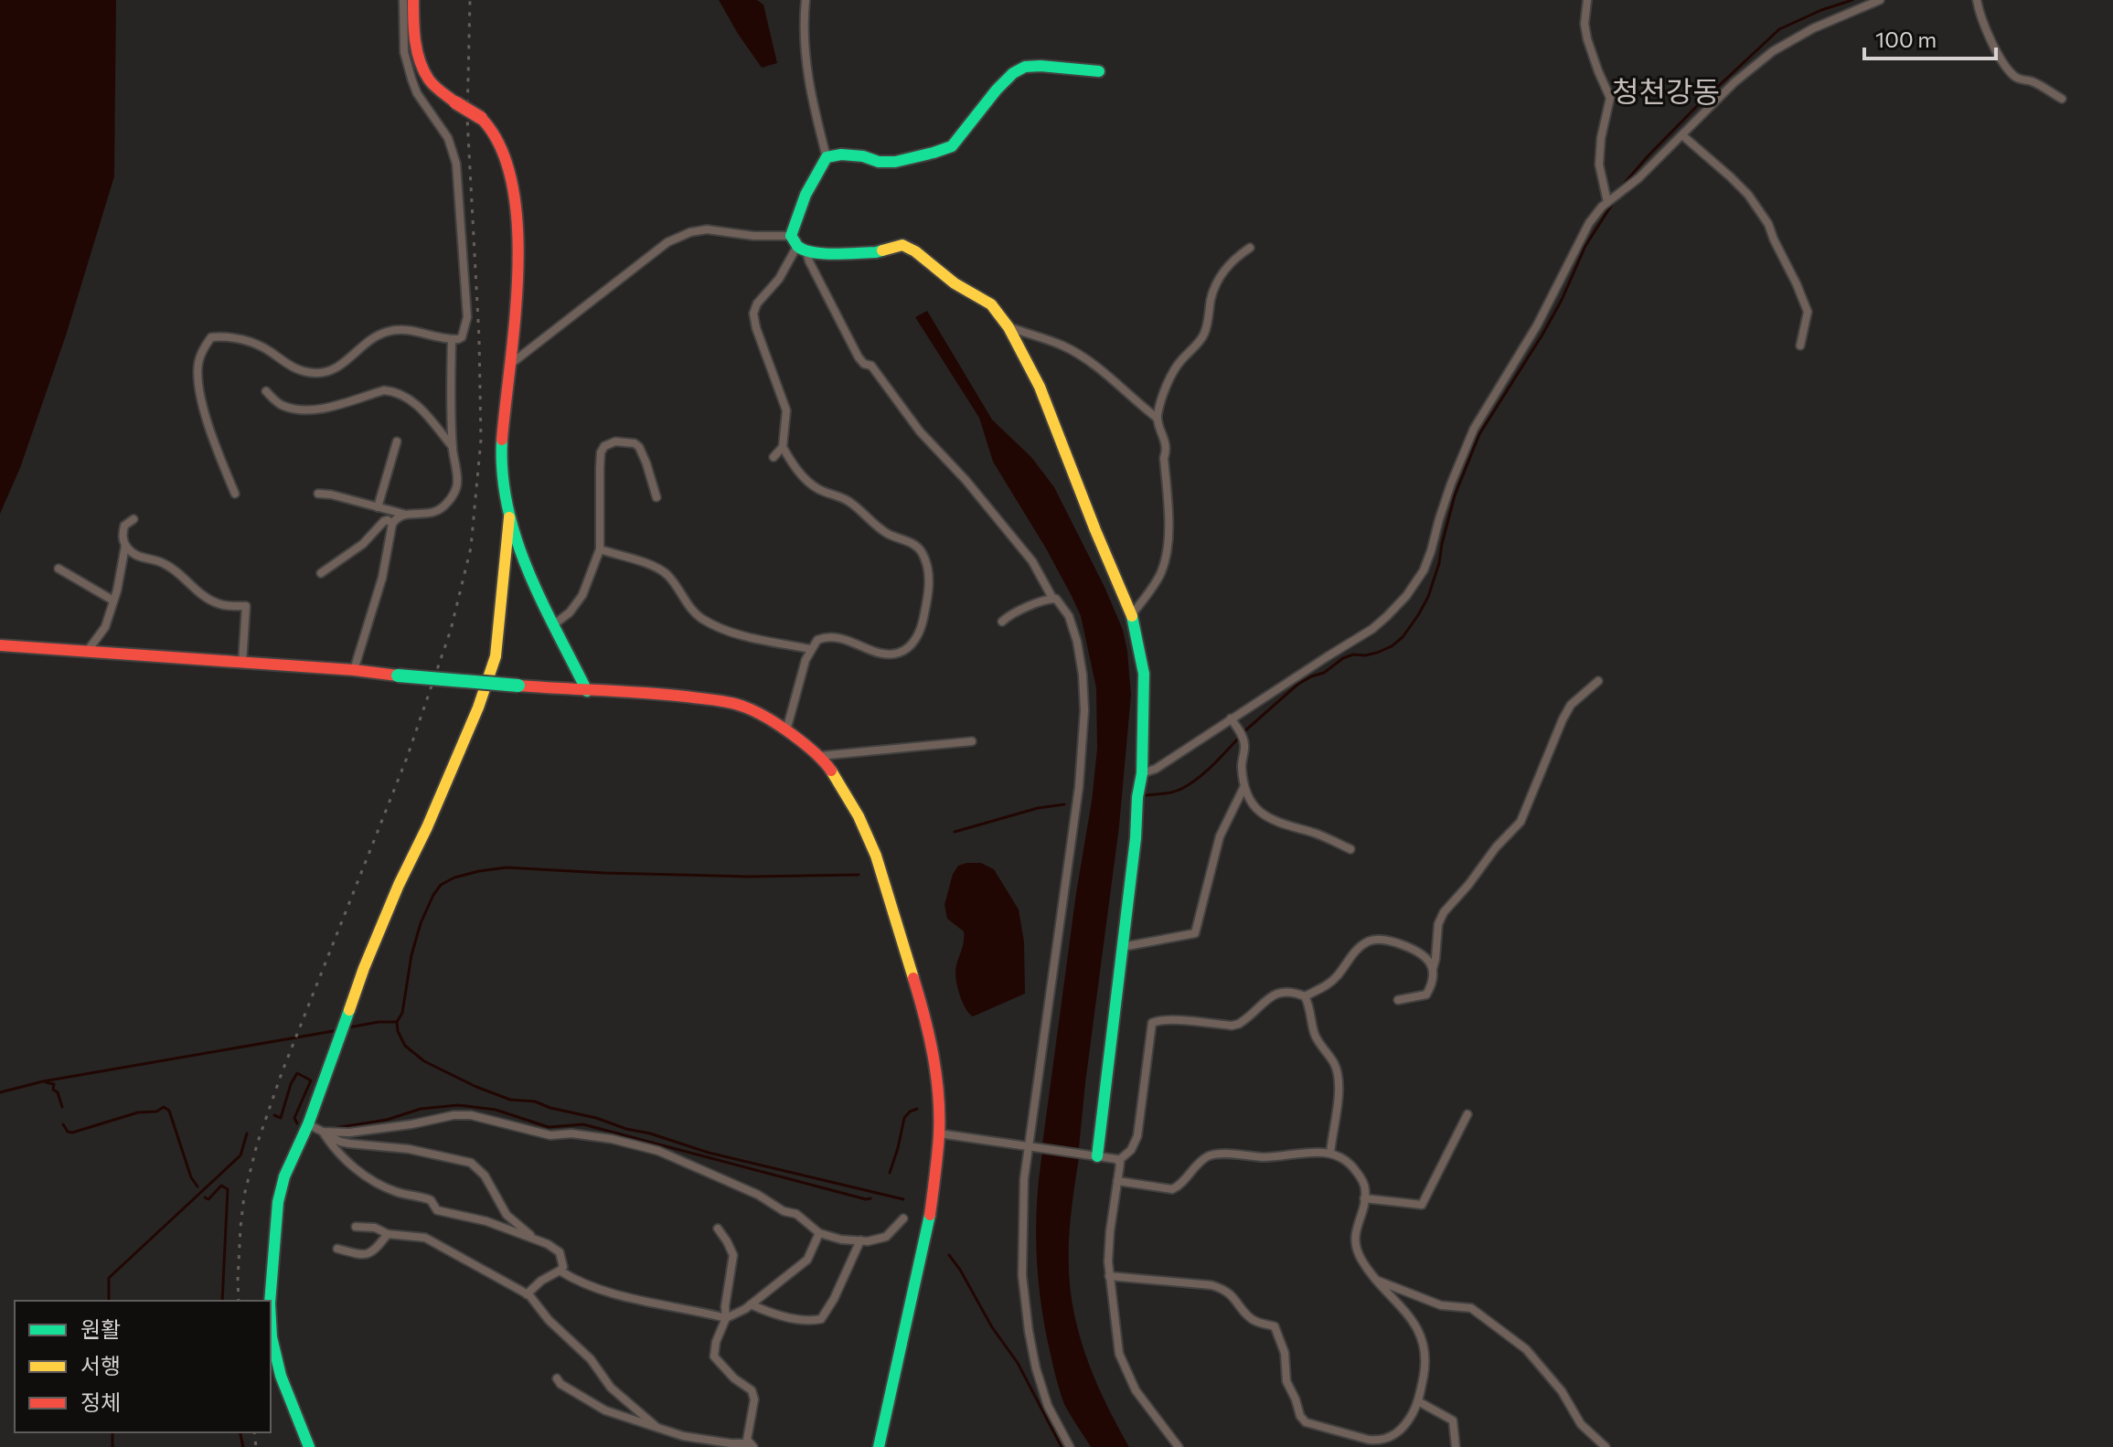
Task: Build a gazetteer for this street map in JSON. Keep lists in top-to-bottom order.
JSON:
{
  "districts": ["청천강동"],
  "legend": ["원활", "서행", "정체"],
  "scale_bar": "100 m"
}
